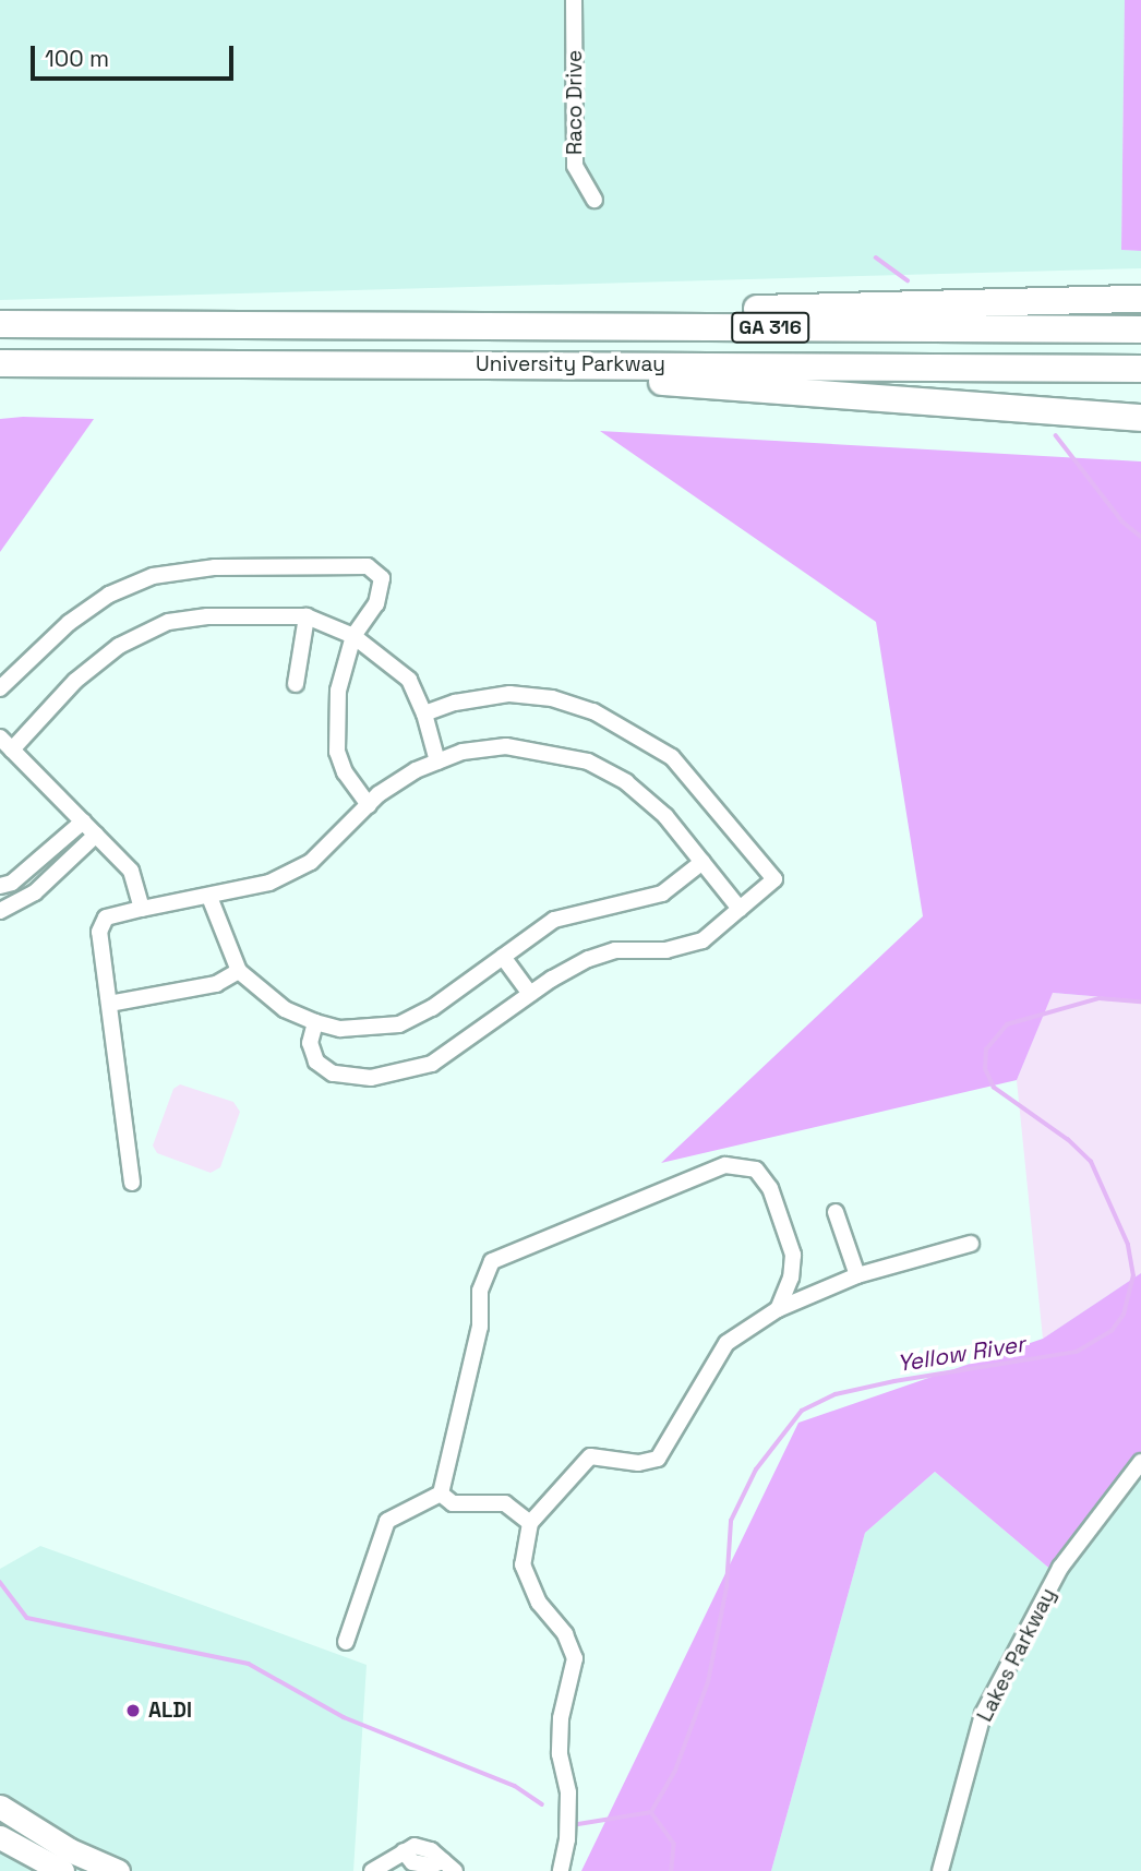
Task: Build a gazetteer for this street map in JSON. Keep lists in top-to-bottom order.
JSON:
{
  "streets": {
    "highway": ["GA 316", "University Parkway"],
    "street": ["Raco Drive", "Lakes Parkway"]
  },
  "water": ["Yellow River"],
  "places": ["ALDI"],
  "scale_bar": "100 m"
}
